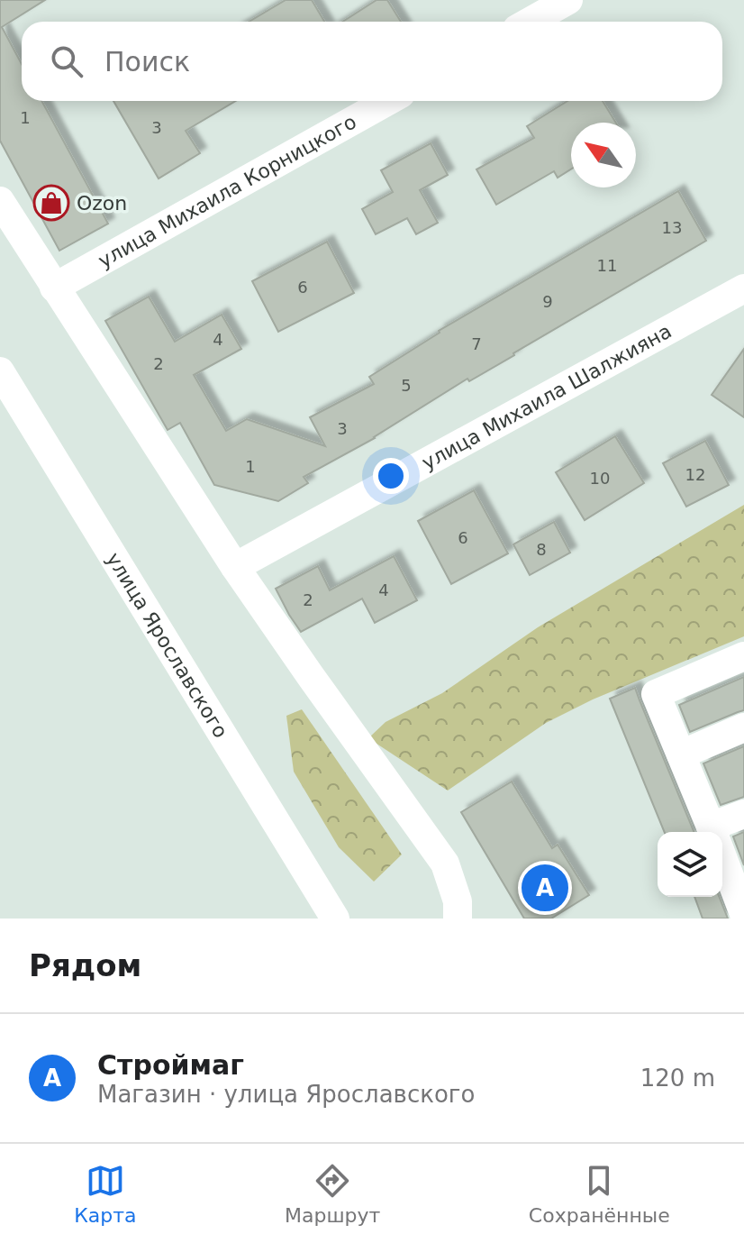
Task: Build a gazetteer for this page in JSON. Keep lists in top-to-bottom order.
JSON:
{
  "streets": {
    "street": ["улица Михаила Корницкого", "улица Михаила Шалжияна", "улица Ярославского"]
  },
  "places": {
    "shop": ["Ozon"]
  },
  "house_numbers": [
    "1",
    "3",
    "13",
    "11",
    "6",
    "9",
    "4",
    "7",
    "2",
    "5",
    "3",
    "1",
    "12",
    "10",
    "6",
    "8",
    "4",
    "2"
  ],
  "north": "top left",
  "page": {
    "search": "Поиск",
    "pins": "A",
    "heading": "Рядом",
    "list": [
      {
        "mark": "A",
        "name": "Строймаг",
        "note": "Магазин · улица Ярославского",
        "value": "120 m"
      }
    ],
    "nav": ["Карта", "Маршрут", "Сохранённые"]
  }
}
